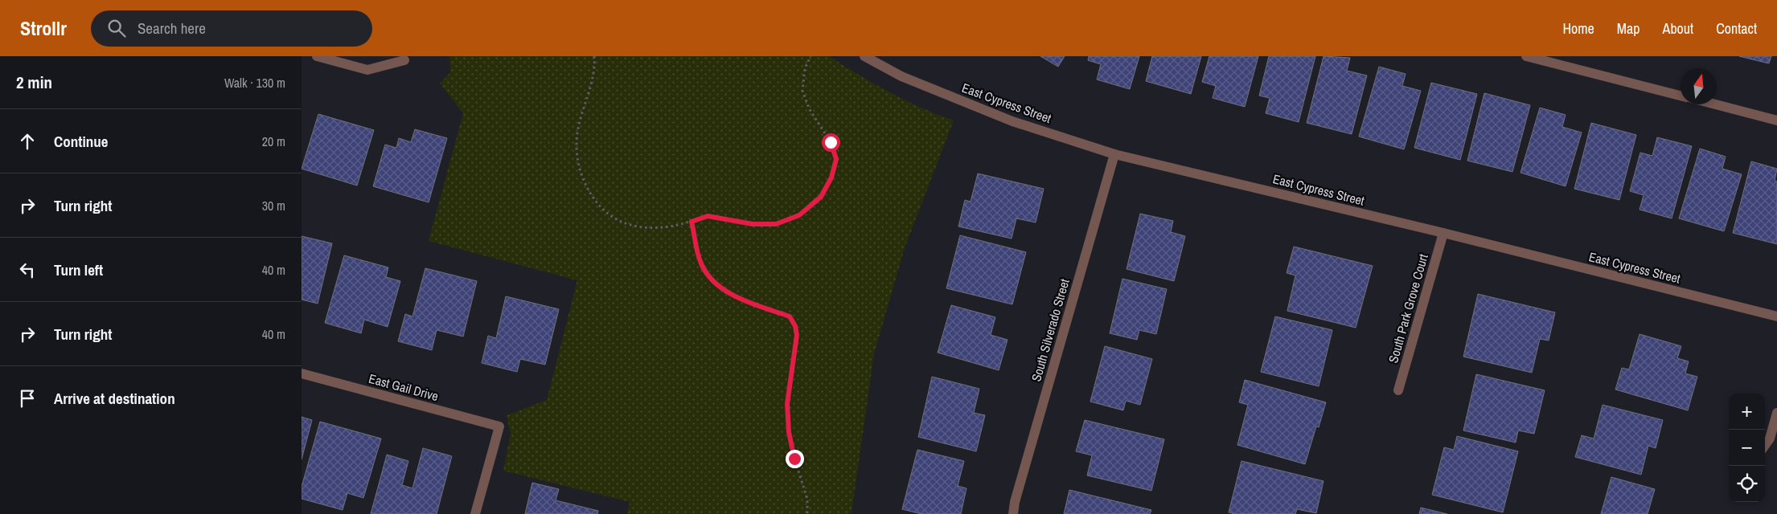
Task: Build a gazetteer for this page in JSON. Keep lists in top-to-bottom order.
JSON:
{
  "streets": {
    "street": [
      "East Cypress Street",
      "South Park Grove Court",
      "South Silverado Street",
      "East Gail Drive"
    ]
  },
  "crossings": [
    ["East Cypress Street", "South Park Grove Court"],
    ["East Cypress Street", "South Silverado Street"]
  ],
  "north": "top",
  "page": {
    "header": "Strollr",
    "search": "Search here",
    "nav": [
      "Home",
      "Map",
      "About",
      "Contact"
    ],
    "heading": ["2 min", "Walk · 130 m"],
    "list": [
      ["Continue", "20 m"],
      ["Turn right", "30 m"],
      ["Turn left", "40 m"],
      ["Turn right", "40 m"],
      "Arrive at destination"
    ],
    "map_buttons": ["+", "−"]
  }
}
